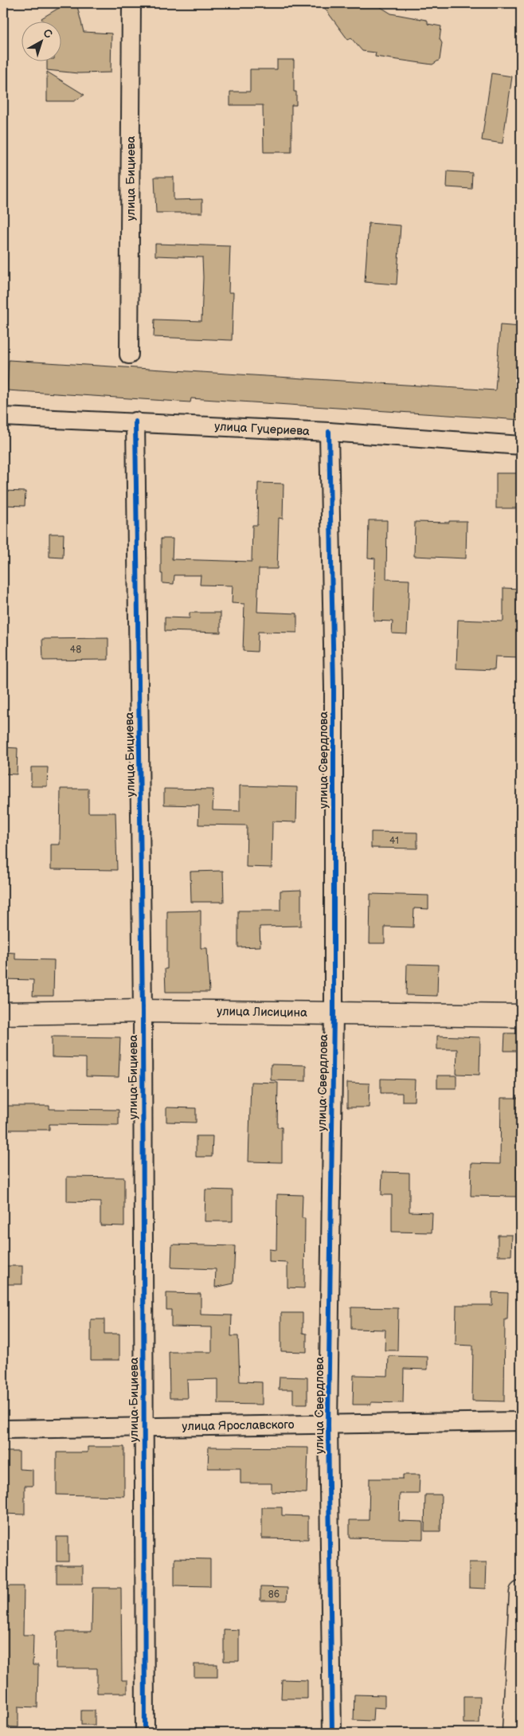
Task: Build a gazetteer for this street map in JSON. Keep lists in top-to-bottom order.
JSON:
{
  "streets": {
    "street": [
      "улица Бициева",
      "улица Гуцериева",
      "улица Свердлова",
      "улица Лисицина",
      "улица Ярославского"
    ]
  },
  "crossings": [
    ["улица Бициева", "улица Гуцериева"],
    ["улица Бициева", "улица Лисицина"],
    ["улица Бициева", "улица Ярославского"],
    ["улица Гуцериева", "улица Свердлова"],
    ["улица Свердлова", "улица Лисицина"],
    ["улица Свердлова", "улица Ярославского"]
  ],
  "house_numbers": ["48", "41", "86"],
  "north": "top right"
}
